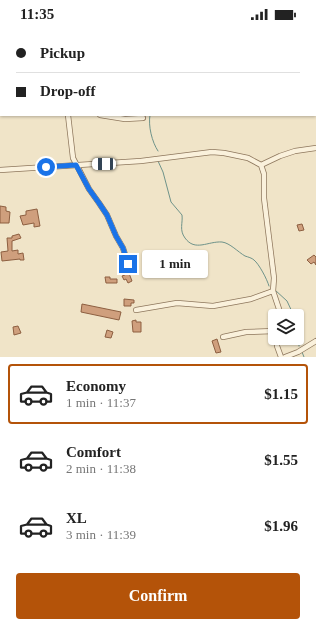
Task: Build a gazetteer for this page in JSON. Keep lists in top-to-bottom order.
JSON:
{
  "page": {
    "status": "11:35",
    "banner": ["Pickup", "Drop-off"],
    "bubble": "1 min",
    "list": [
      {
        "name": "Economy",
        "note": "1 min · 11:37",
        "value": "$1.15"
      },
      {
        "name": "Comfort",
        "note": "2 min · 11:38",
        "value": "$1.55"
      },
      {
        "name": "XL",
        "note": "3 min · 11:39",
        "value": "$1.96"
      }
    ],
    "buttons": "Confirm"
  }
}
